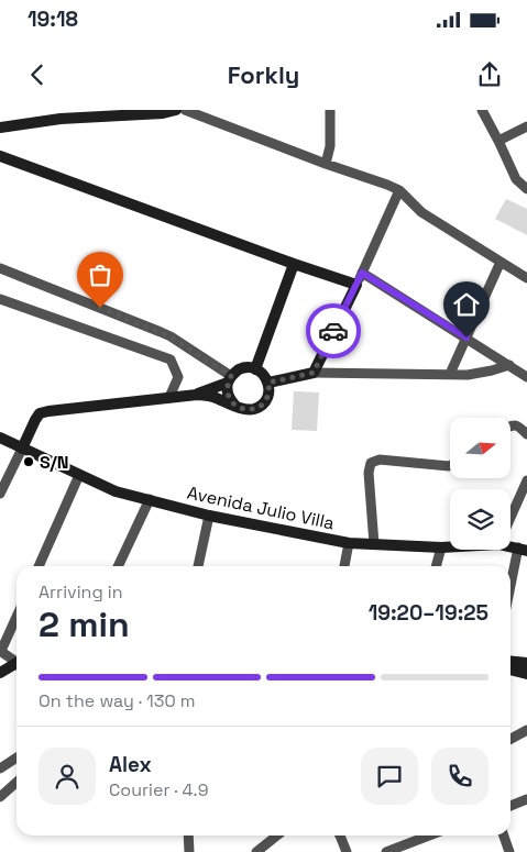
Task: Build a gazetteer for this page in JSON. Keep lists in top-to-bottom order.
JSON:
{
  "streets": {
    "street": ["Avenida Julio Villa"]
  },
  "places": ["S/N"],
  "north": "right",
  "page": {
    "status": "19:18",
    "header": "Forkly",
    "heading": ["2 min", "Arriving in", "19:20–19:25"],
    "panel": ["Alex", "Courier · 4.9"],
    "bar": "On the way · 130 m"
  }
}
